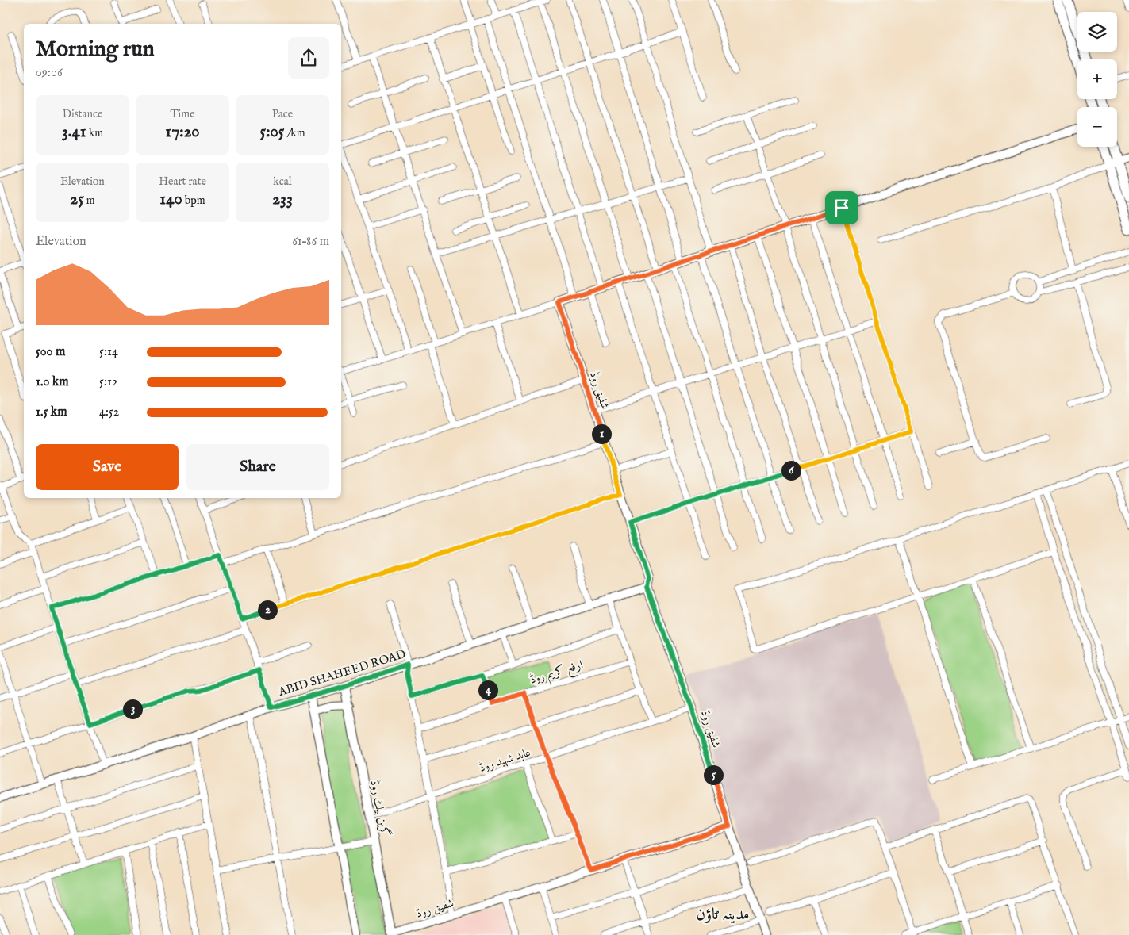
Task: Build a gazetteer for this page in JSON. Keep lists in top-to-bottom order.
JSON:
{
  "streets": {
    "street": [
      "شفیق روڈ",
      "ارفع کریم روڈ",
      "ABID SHAHEED ROAD",
      "عابد شہید روڈ",
      "گرین بیلٹ روڈ"
    ]
  },
  "crossings": [
    ["شفیق روڈ", "ارفع کریم روڈ"],
    ["شفیق روڈ", "ABID SHAHEED ROAD"],
    ["شفیق روڈ", "عابد شہید روڈ"],
    ["شفیق روڈ", "گرین بیلٹ روڈ"],
    ["ارفع کریم روڈ", "عابد شہید روڈ"],
    ["ABID SHAHEED ROAD", "گرین بیلٹ روڈ"],
    ["عابد شہید روڈ", "گرین بیلٹ روڈ"]
  ],
  "districts": ["مدینہ ٹاؤن"],
  "page": {
    "map_buttons": ["+", "−"],
    "heading": ["Morning run", "09:06"],
    "stats": [
      ["Distance", "3.41 km"],
      ["Time", "17:20"],
      ["Pace", "5:05 /km"],
      ["Elevation", "25 m"],
      ["Heart rate", "140 bpm"],
      ["kcal", "233"]
    ],
    "chart": ["Elevation", "61–86 m"],
    "list": [
      {
        "name": "500 m",
        "note": "5:14"
      },
      {
        "name": "1.0 km",
        "note": "5:12"
      },
      {
        "name": "1.5 km",
        "note": "4:52"
      }
    ],
    "pins": [
      "1",
      "6",
      "2",
      "4",
      "3",
      "5"
    ],
    "buttons": ["Save", "Share"]
  }
}
